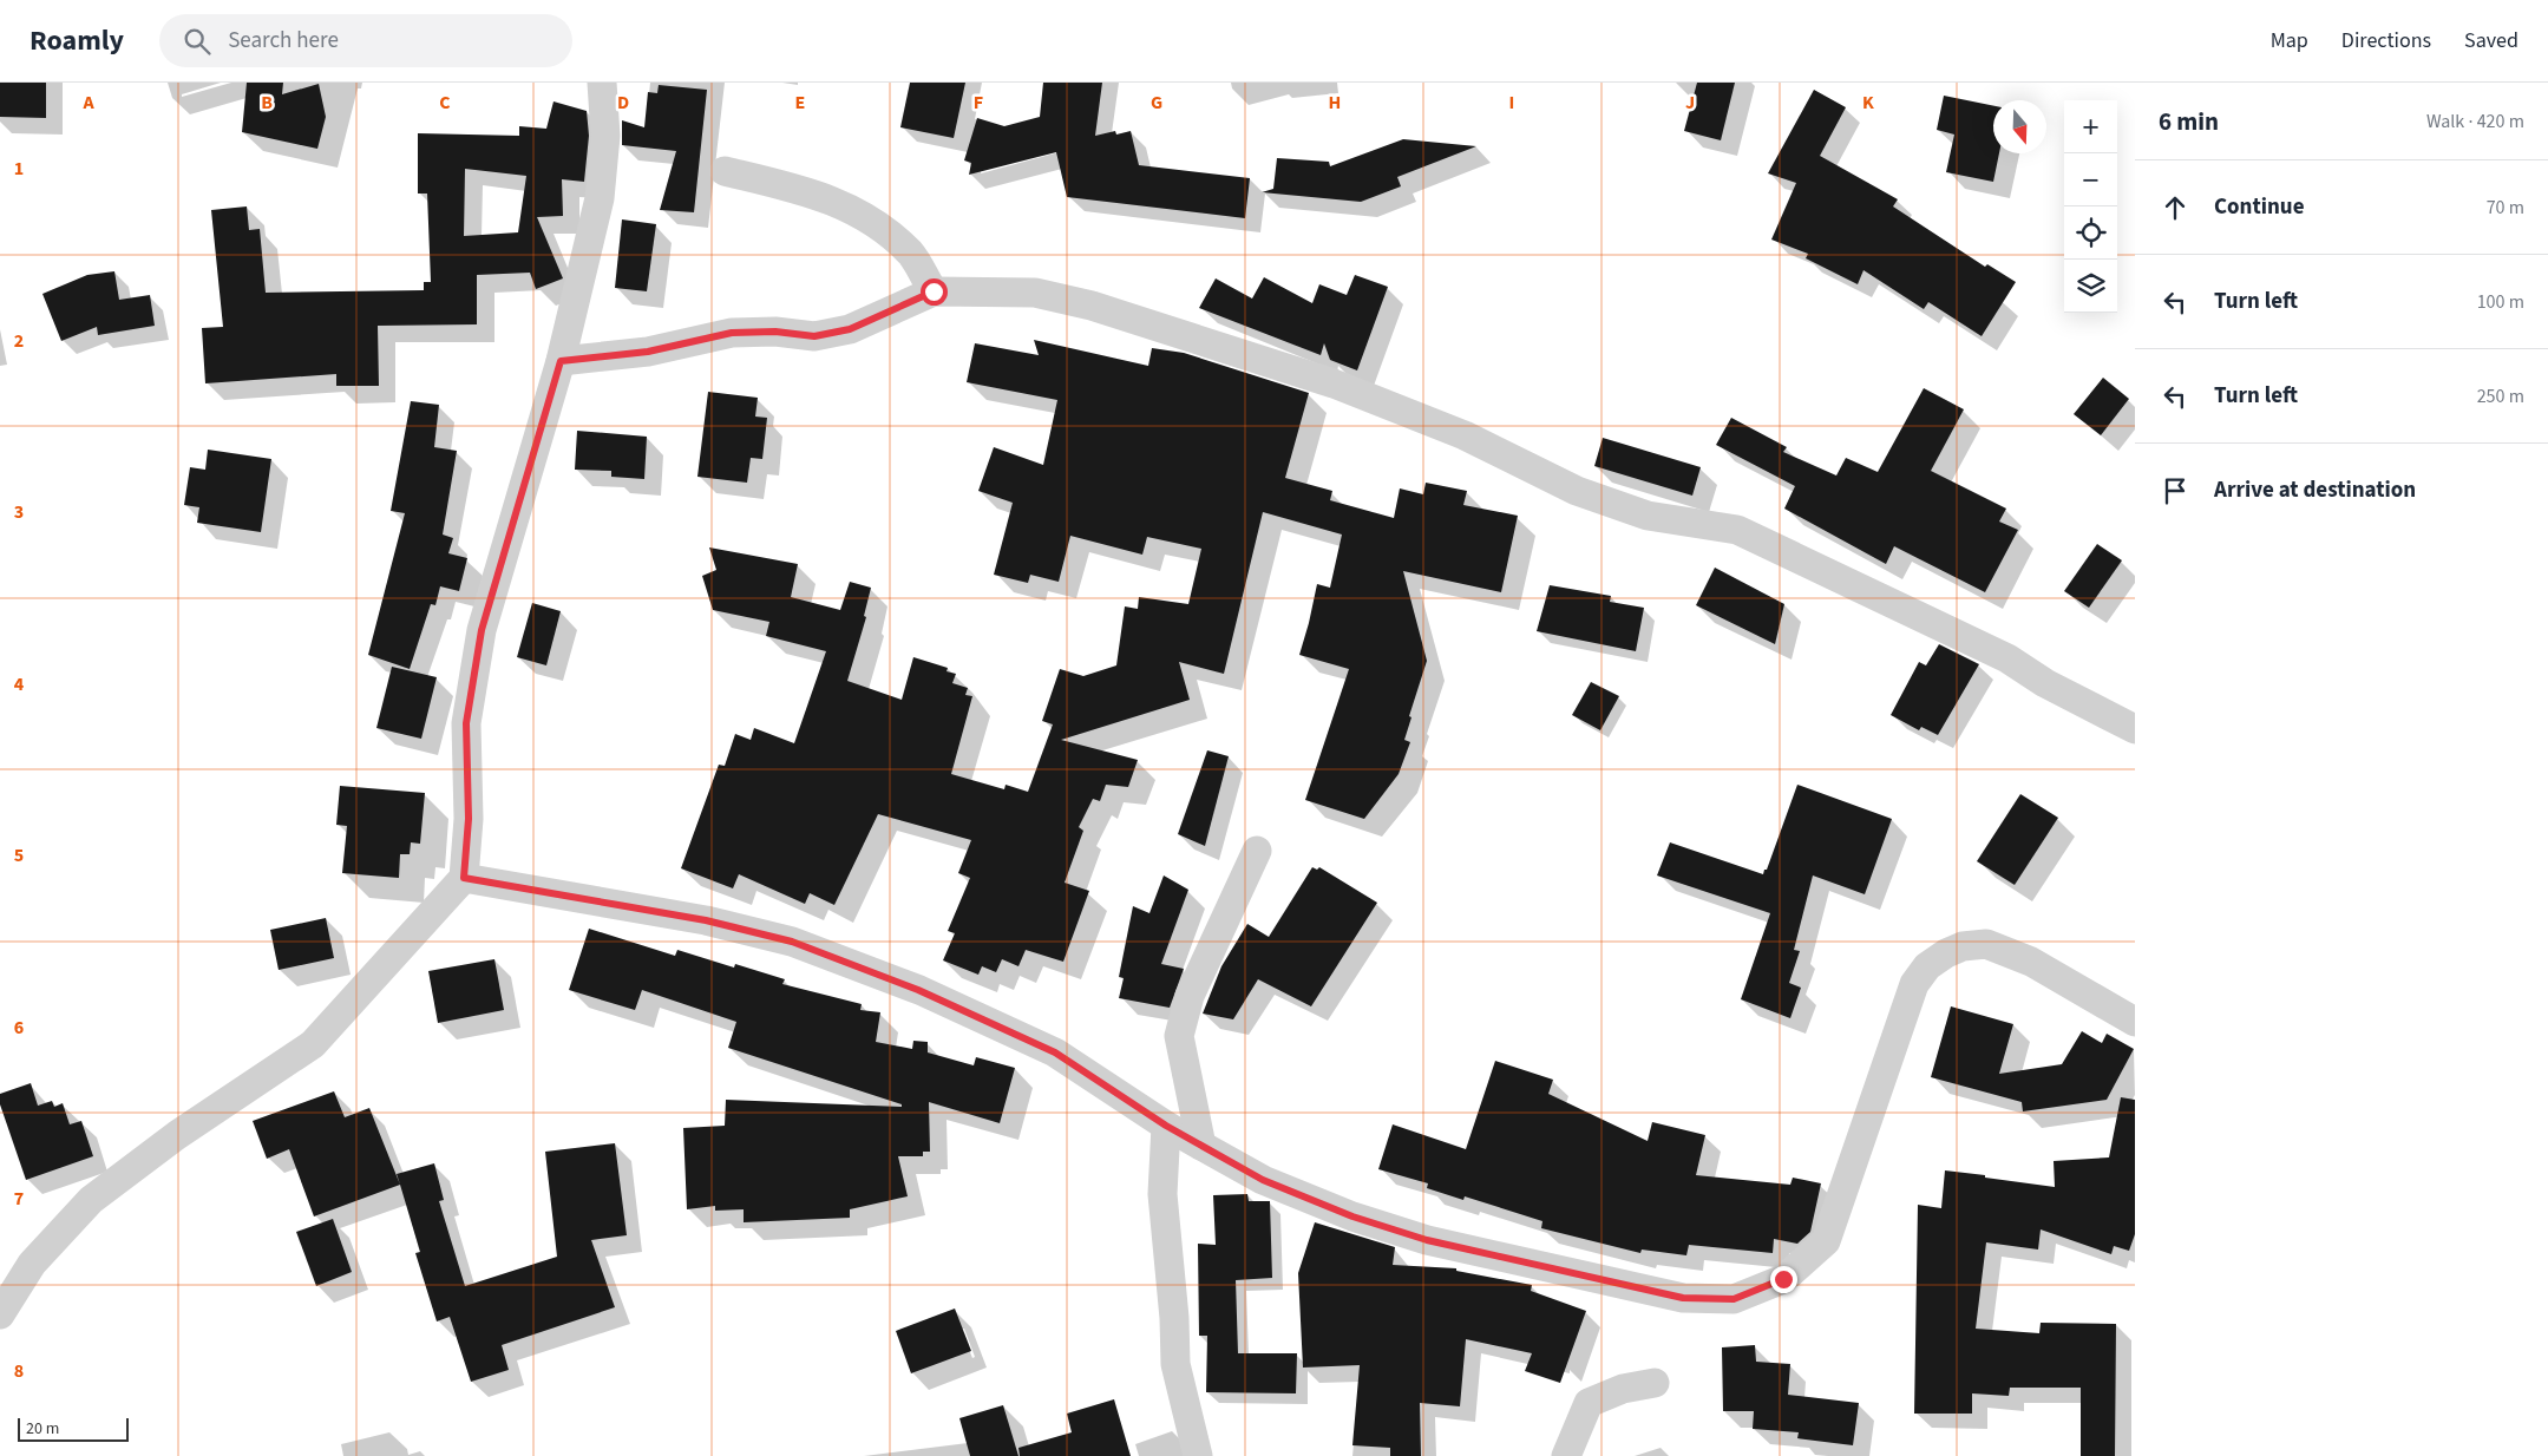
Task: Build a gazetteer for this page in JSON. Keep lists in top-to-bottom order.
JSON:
{
  "scale_bar": "20 m",
  "north": "bottom",
  "page": {
    "header": "Roamly",
    "search": "Search here",
    "nav": ["Map", "Directions", "Saved"],
    "heading": ["6 min", "Walk · 420 m"],
    "map_buttons": ["+", "−"],
    "list": [
      ["Continue", "70 m"],
      ["Turn left", "100 m"],
      ["Turn left", "250 m"],
      "Arrive at destination"
    ],
    "scale": "20 m"
  },
  "grid": {
    "columns": [
      "A",
      "B",
      "C",
      "D",
      "E",
      "F",
      "G",
      "H",
      "I",
      "J",
      "K"
    ],
    "rows": [
      "1",
      "2",
      "3",
      "4",
      "5",
      "6",
      "7",
      "8"
    ]
  }
}
